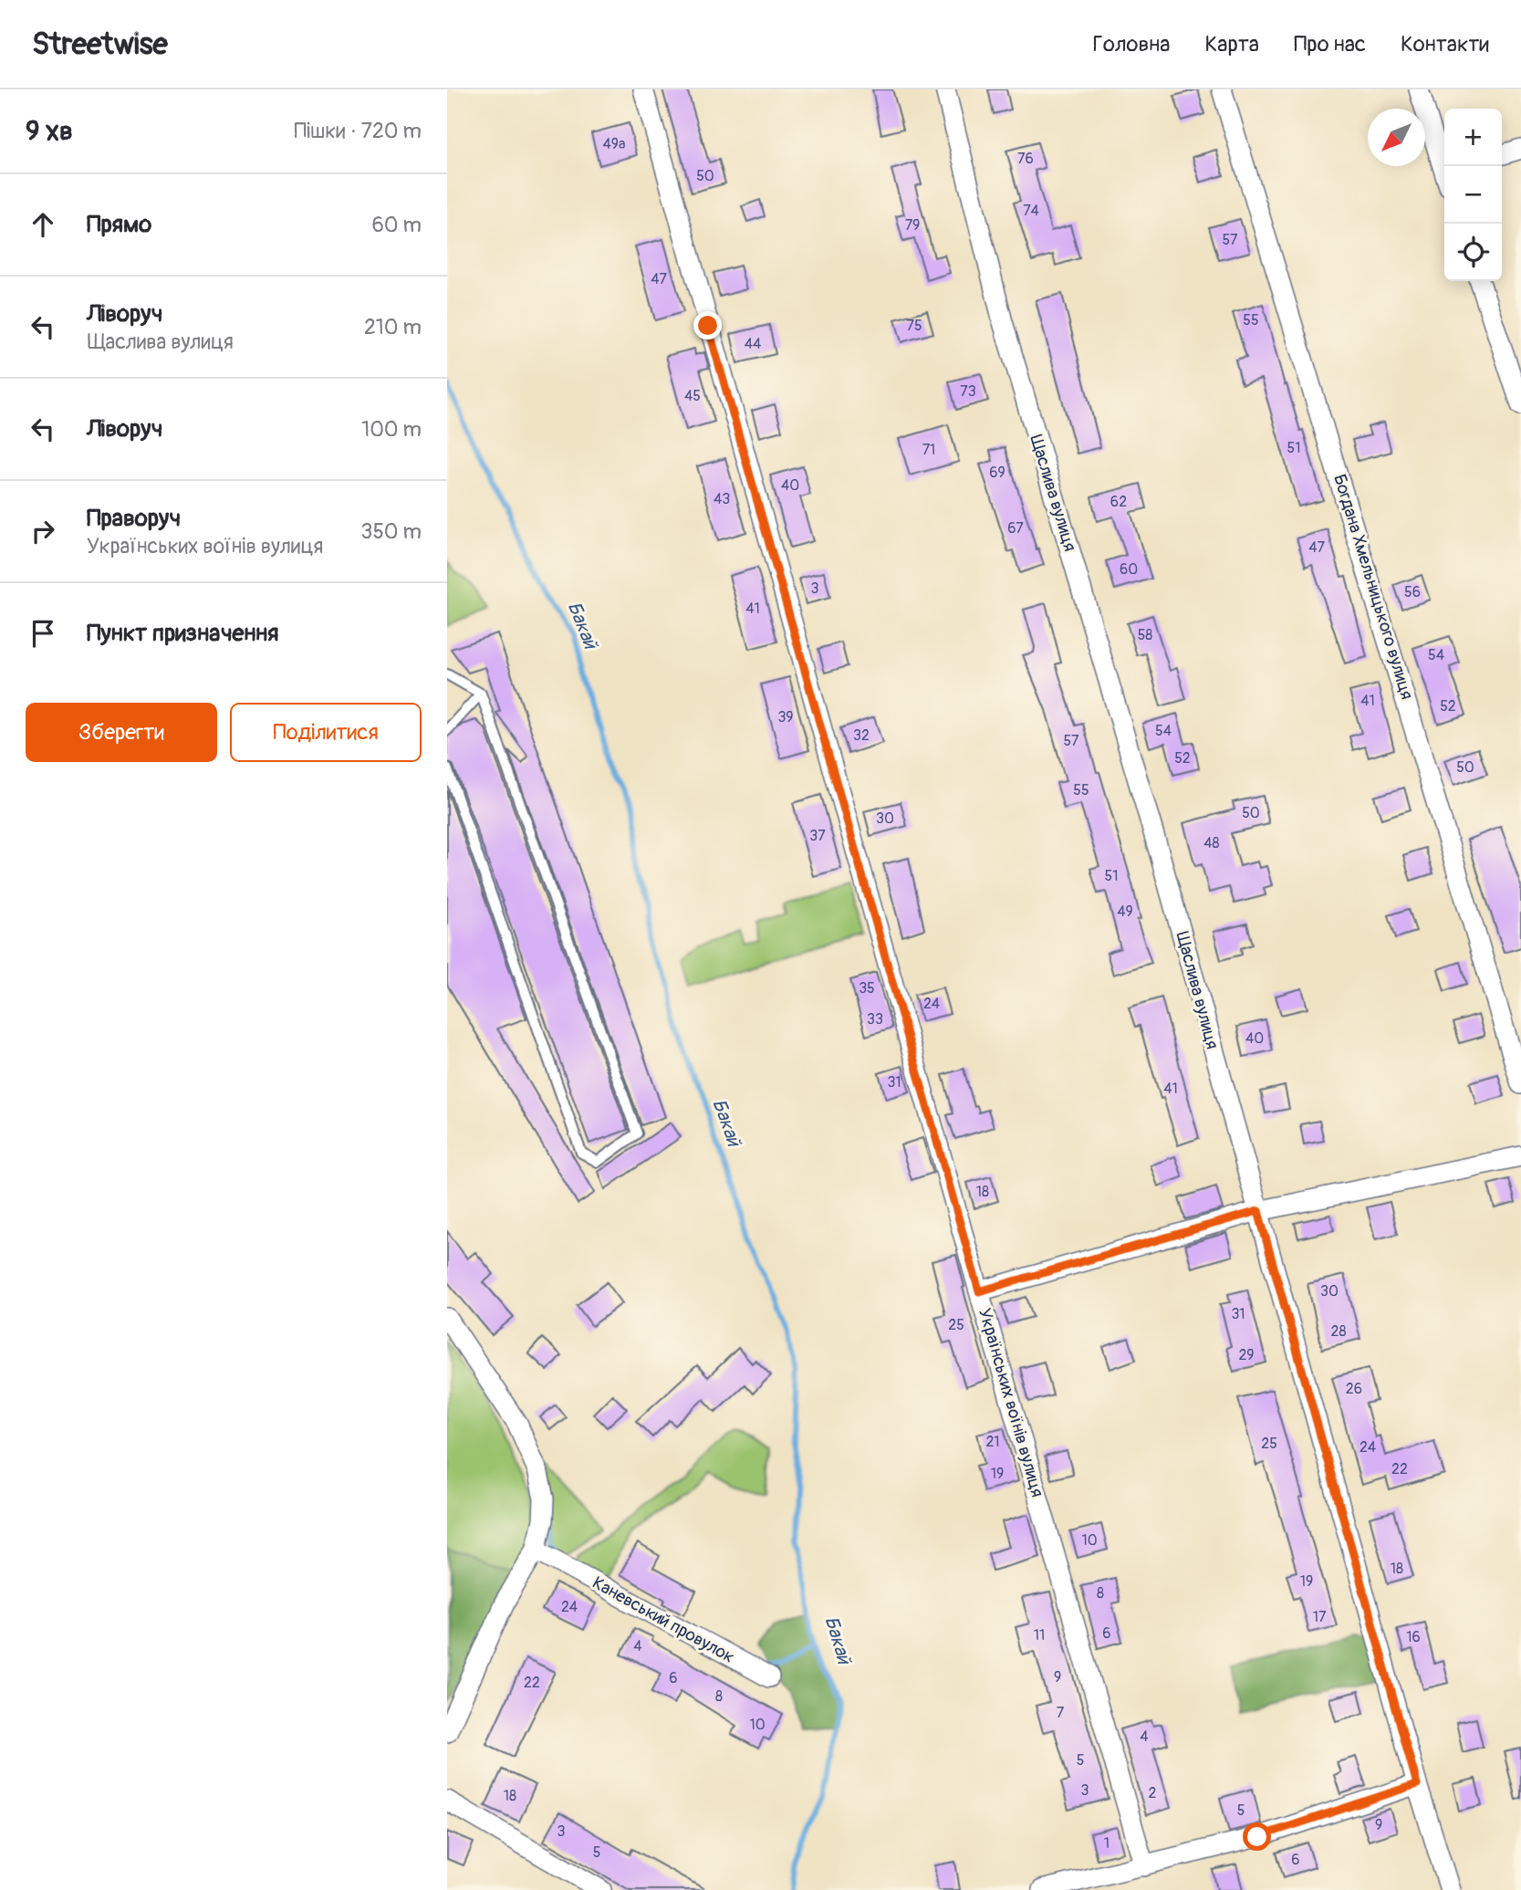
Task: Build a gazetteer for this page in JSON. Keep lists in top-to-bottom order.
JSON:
{
  "streets": {
    "street": [
      "Щаслива вулиця",
      "Богдана Хмельницького вулиця",
      "Українських воїнів вулиця",
      "Каневський провулок"
    ]
  },
  "water": ["Бакай"],
  "house_numbers": [
    "49а",
    "76",
    "50",
    "74",
    "79",
    "57",
    "47",
    "55",
    "75",
    "44",
    "73",
    "45",
    "51",
    "71",
    "69",
    "40",
    "43",
    "62",
    "67",
    "47",
    "60",
    "3",
    "56",
    "41",
    "58",
    "54",
    "41",
    "52",
    "39",
    "54",
    "32",
    "57",
    "52",
    "50",
    "55",
    "50",
    "30",
    "37",
    "48",
    "51",
    "49",
    "35",
    "24",
    "33",
    "40",
    "31",
    "41",
    "18",
    "30",
    "31",
    "25",
    "28",
    "29",
    "26",
    "21",
    "25",
    "24",
    "22",
    "19",
    "10",
    "18",
    "19",
    "8",
    "24",
    "17",
    "6",
    "11",
    "16",
    "4",
    "9",
    "6",
    "22",
    "8",
    "7",
    "10",
    "4",
    "5",
    "3",
    "2",
    "18",
    "5",
    "9",
    "3",
    "1",
    "5",
    "6"
  ],
  "north": "bottom left",
  "page": {
    "header": "Streetwise",
    "nav": [
      "Головна",
      "Карта",
      "Про нас",
      "Контакти"
    ],
    "heading": ["9 хв", "Пішки · 720 m"],
    "map_buttons": ["+", "−"],
    "list": [
      ["Прямо", "60 m"],
      ["Ліворуч", "Щаслива вулиця", "210 m"],
      ["Ліворуч", "100 m"],
      ["Праворуч", "Українських воїнів вулиця", "350 m"],
      "Пункт призначення"
    ],
    "buttons": ["Зберегти", "Поділитися"]
  }
}
